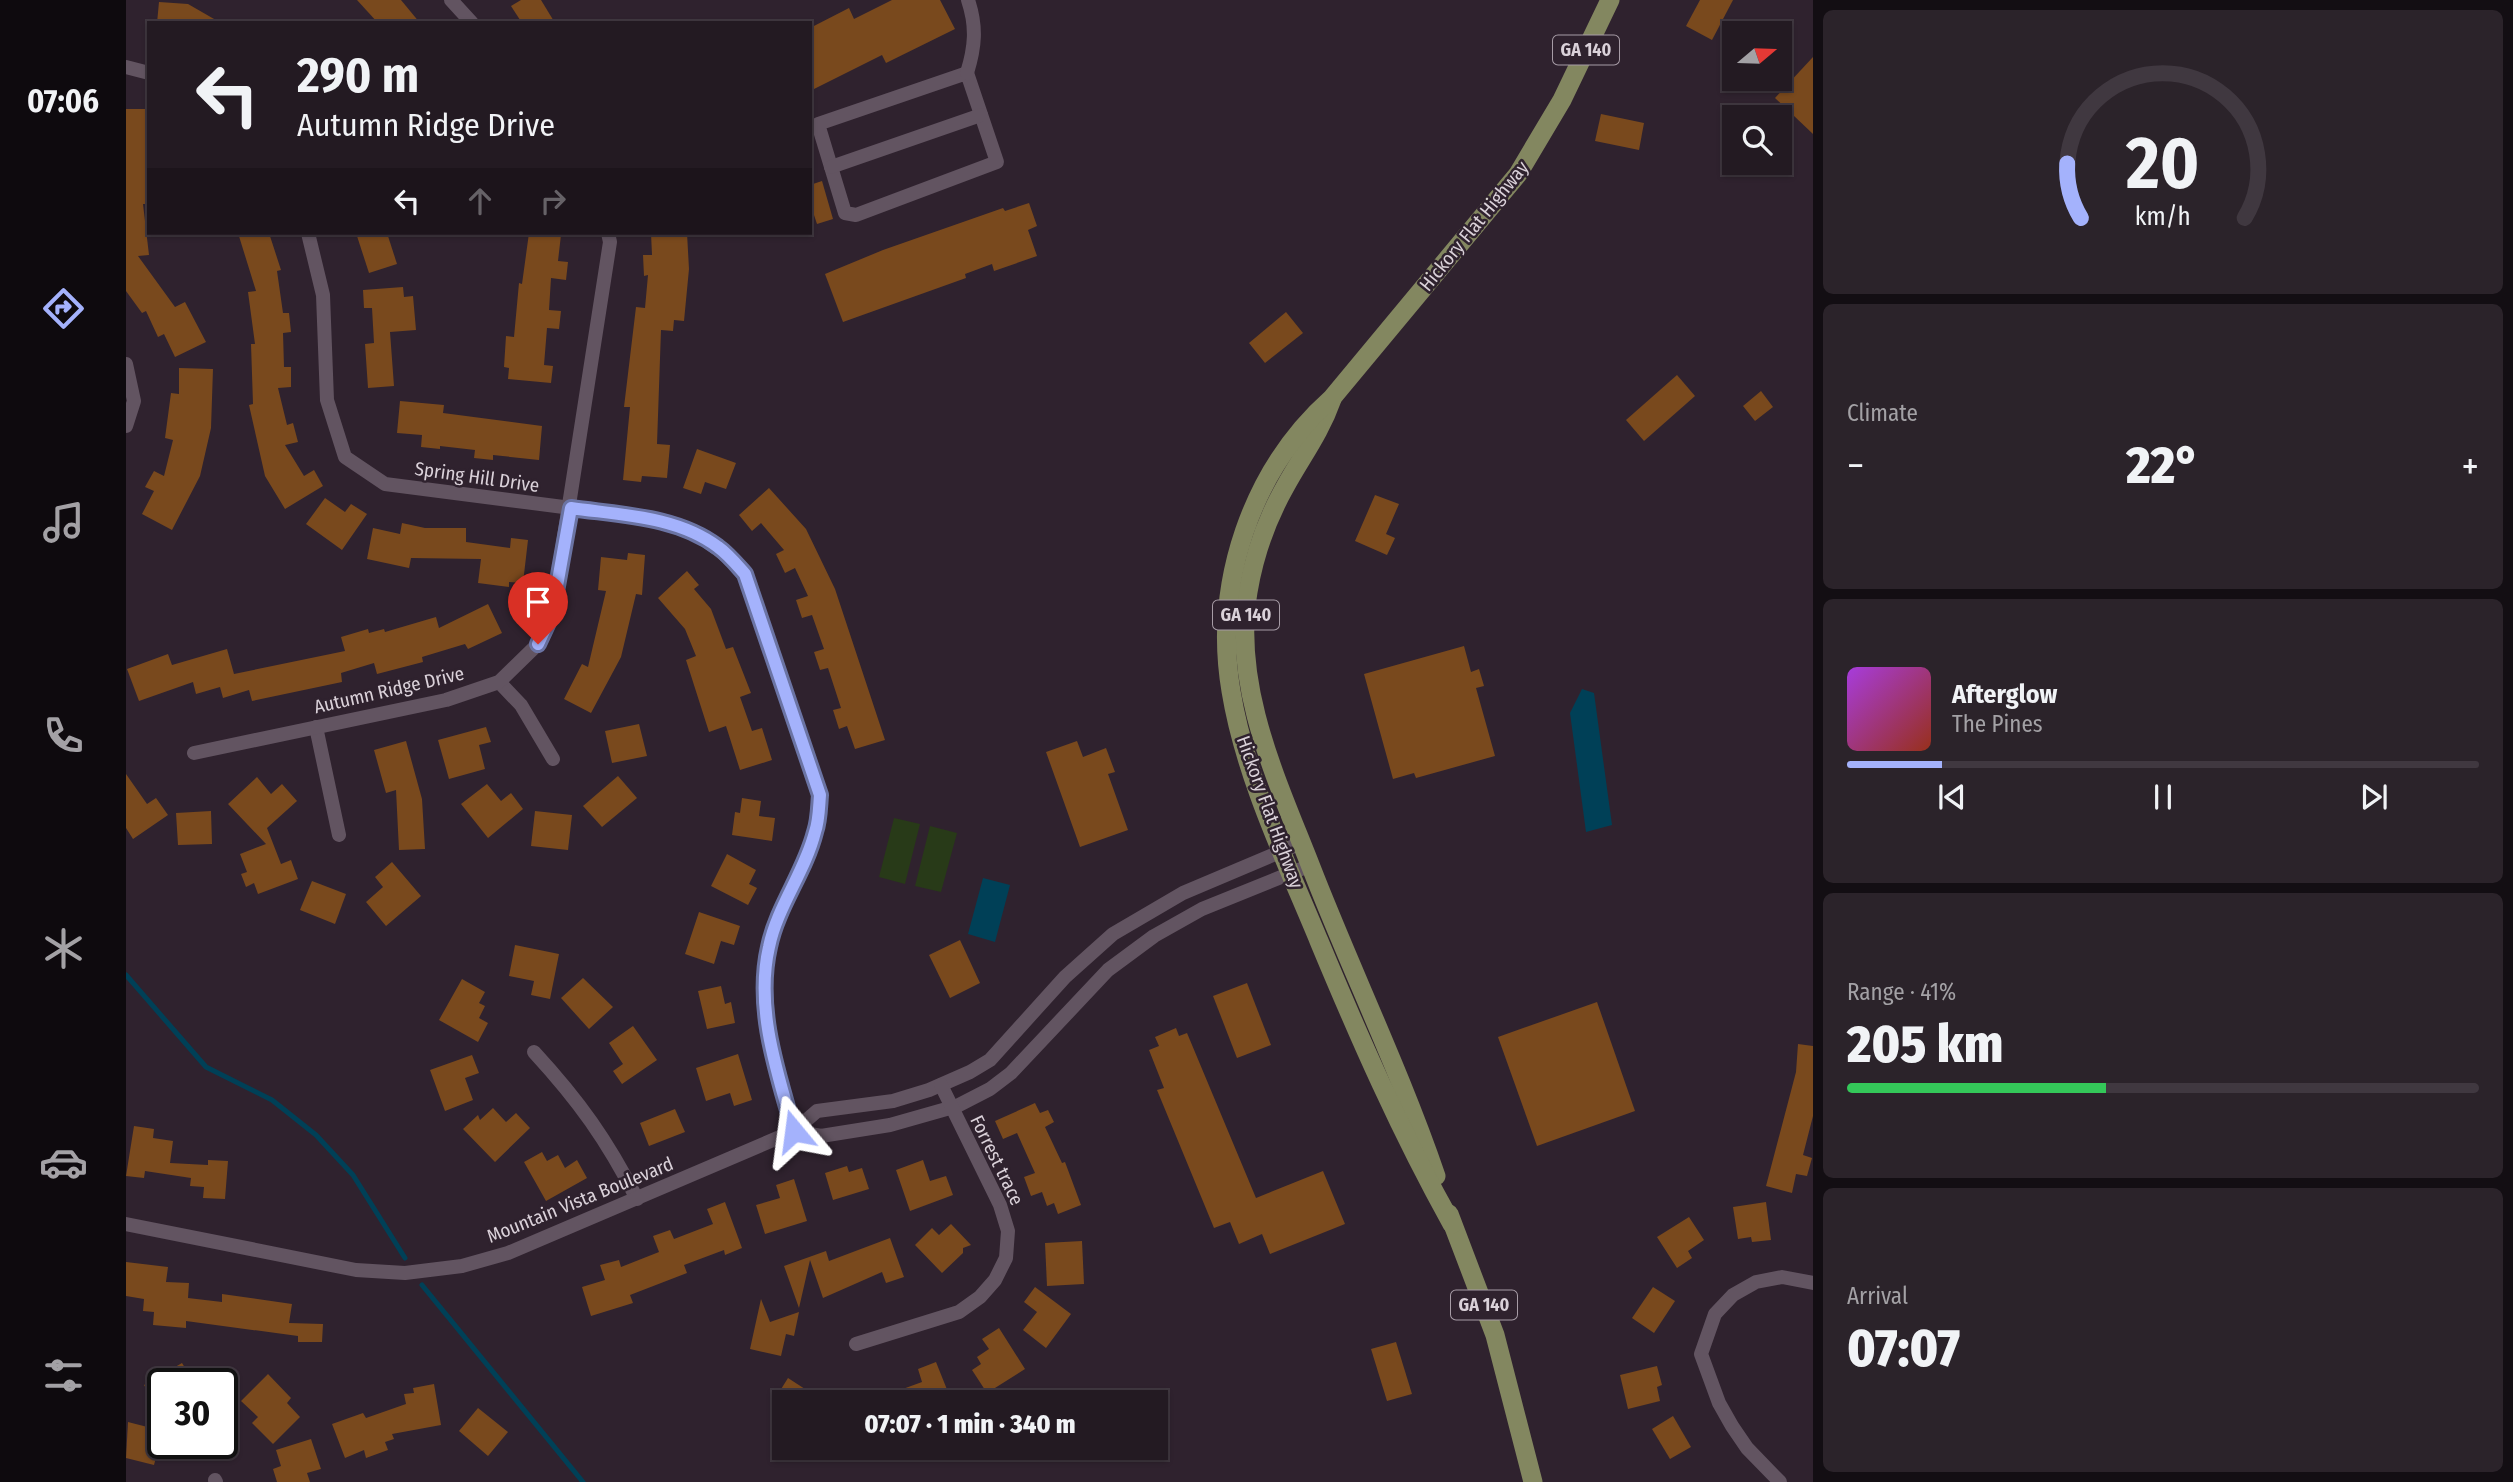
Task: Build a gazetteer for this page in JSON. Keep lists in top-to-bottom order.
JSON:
{
  "streets": {
    "main road": ["GA 140", "Hickory Flat Highway"],
    "street": [
      "Spring Hill Drive",
      "Autumn Ridge Drive",
      "Forrest trace",
      "Mountain Vista Boulevard"
    ]
  },
  "crossings": [
    ["Hickory Flat Highway", "Mountain Vista Boulevard"],
    ["Spring Hill Drive", "Autumn Ridge Drive"],
    ["Spring Hill Drive", "Mountain Vista Boulevard"],
    ["Forrest trace", "Mountain Vista Boulevard"]
  ],
  "north": "right",
  "page": {
    "tabs": "07:06",
    "turn": ["290 m", "Autumn Ridge Drive"],
    "tile": [
      "Climate",
      ["Range · 41%", "205 km"],
      ["Arrival", "07:07"]
    ],
    "heat": ["−", "22°", "+"],
    "song": ["Afterglow", "The Pines"],
    "limit": "30",
    "trip": "07:07 · 1 min · 340 m",
    "gauge": ["20", "km/h"]
  }
}
